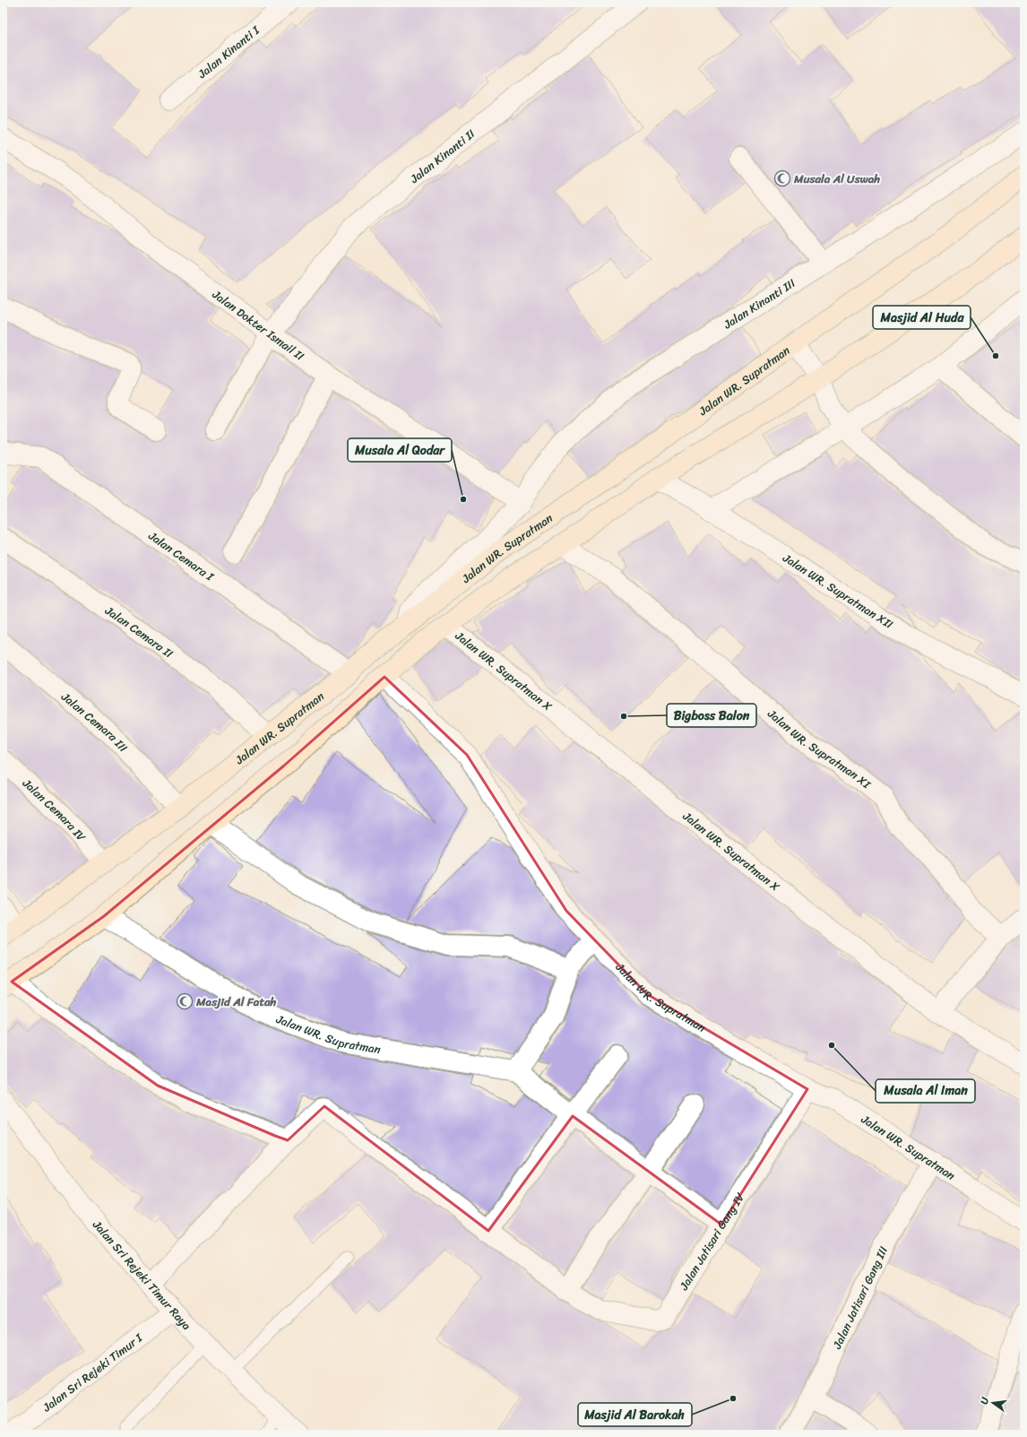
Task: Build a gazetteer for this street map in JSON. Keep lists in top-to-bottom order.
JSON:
{
  "streets": {
    "main road": ["Jalan WR. Supratman"],
    "street": [
      "Jalan Kinanti I",
      "Jalan Kinanti II",
      "Jalan Kinanti III",
      "Jalan Dokter Ismail II",
      "Jalan Cemara I",
      "Jalan WR. Supratman XII",
      "Jalan Cemara II",
      "Jalan WR. Supratman X",
      "Jalan Cemara III",
      "Jalan WR. Supratman XI",
      "Jalan Cemara IV",
      "Jalan Jatisari Gang IV",
      "Jalan Sri Rejeki Timur Raya",
      "Jalan Jatisari Gang III",
      "Jalan Sri Rejeki Timur I"
    ]
  },
  "crossings": [
    ["Jalan Kinanti II", "Jalan Dokter Ismail II"],
    ["Jalan Kinanti III", "Jalan Dokter Ismail II"],
    ["Jalan Kinanti III", "Jalan WR. Supratman"],
    ["Jalan WR. Supratman", "Jalan Cemara I"],
    ["Jalan WR. Supratman", "Jalan Cemara II"],
    ["Jalan WR. Supratman", "Jalan Cemara III"],
    ["Jalan WR. Supratman", "Jalan Cemara IV"],
    ["Jalan WR. Supratman", "Jalan Jatisari Gang IV"],
    ["Jalan WR. Supratman", "Jalan Jatisari Gang III"],
    ["Jalan Sri Rejeki Timur Raya", "Jalan Sri Rejeki Timur I"]
  ],
  "places": {
    "mosque": ["Musala Al Uswah", "Masjid Al Fatah"],
    "other": [
      "Masjid Al Huda",
      "Musala Al Qodar",
      "Bigboss Balon",
      "Musala Al Iman",
      "Masjid Al Barokah"
    ]
  },
  "north": "left"
}
